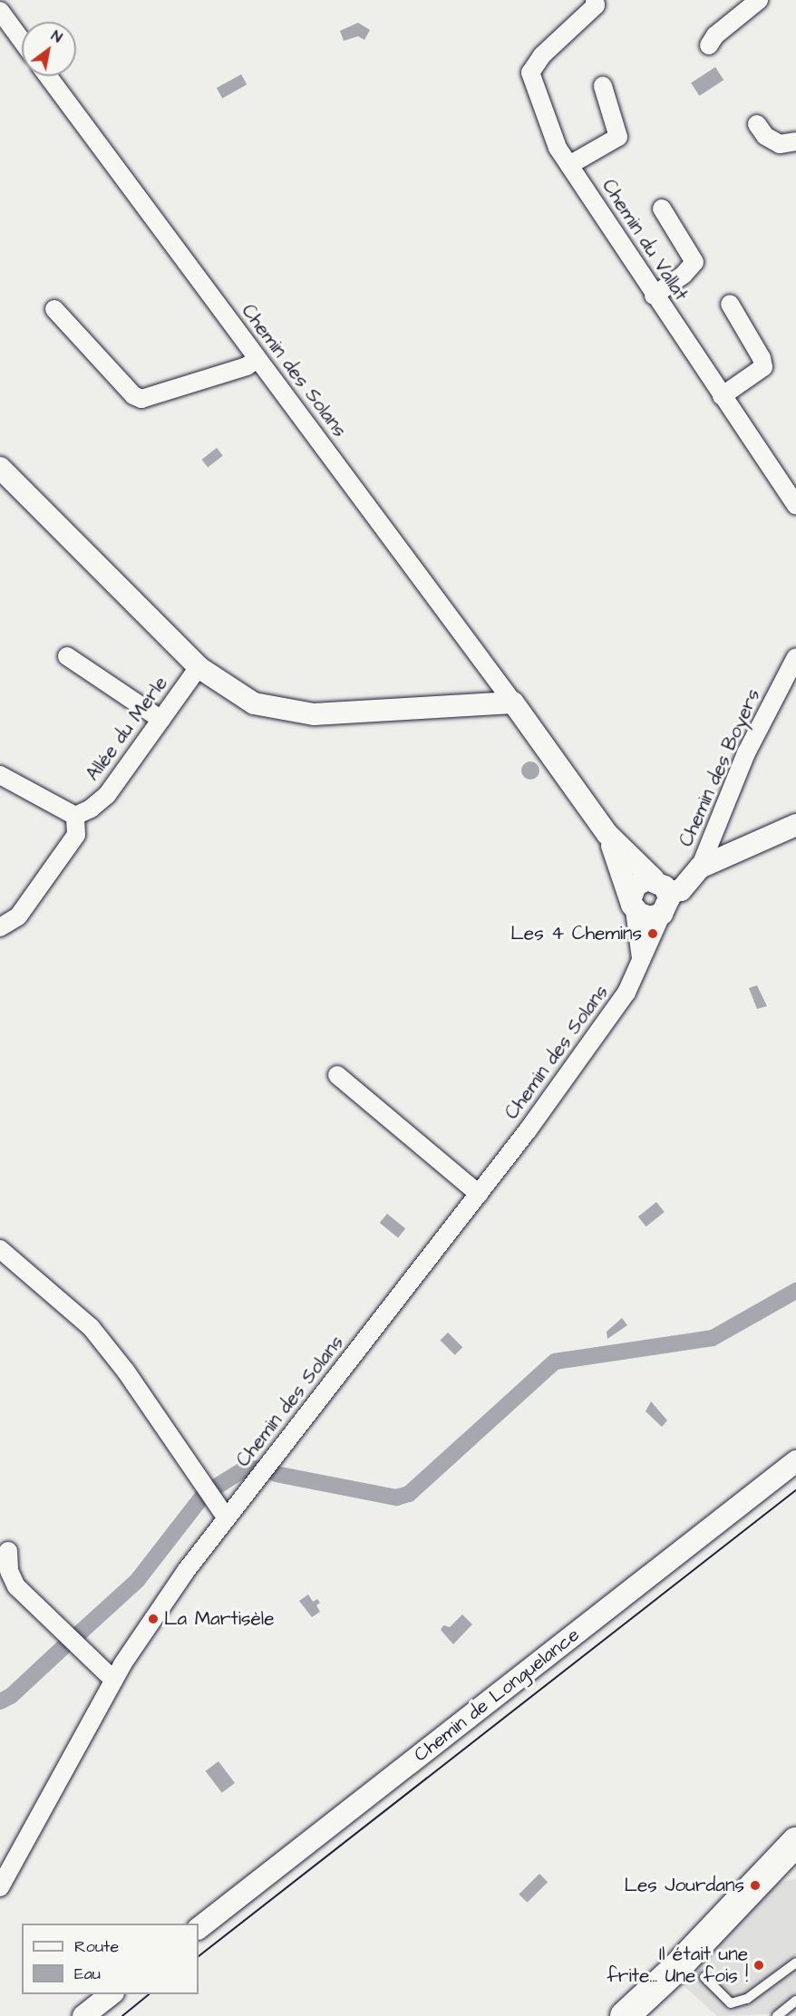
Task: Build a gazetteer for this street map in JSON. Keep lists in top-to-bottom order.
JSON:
{
  "streets": {
    "street": [
      "Chemin du Vallat",
      "Chemin des Solans",
      "Allée du Merle",
      "Chemin des Boyers",
      "Chemin de Longuelance"
    ]
  },
  "places": [
    "Les 4 Chemins",
    "La Martisèle",
    "Les Jourdans",
    "Il était une frite... Une fois !"
  ],
  "legend": ["Route", "Eau"],
  "north": "top right"
}
